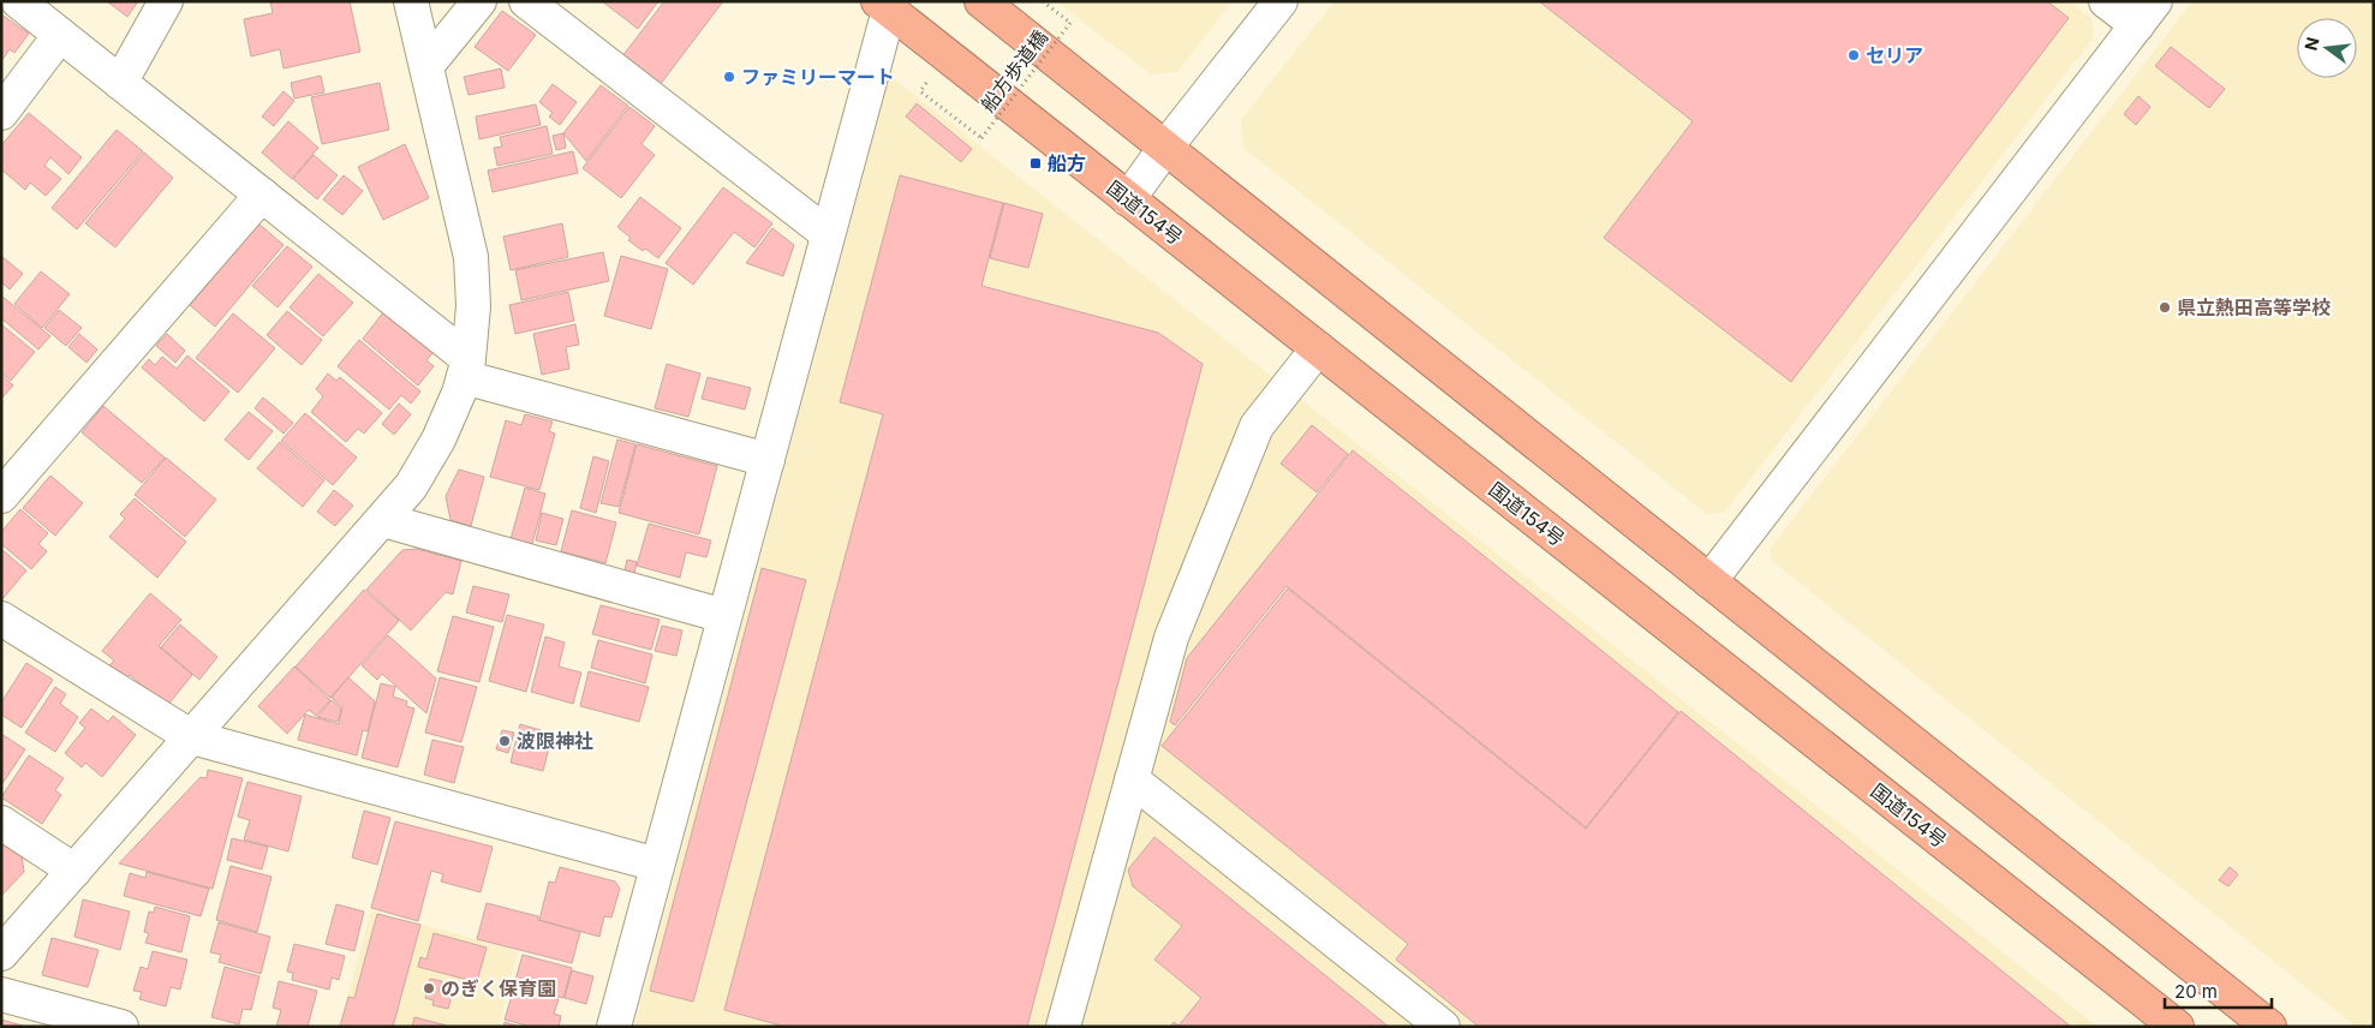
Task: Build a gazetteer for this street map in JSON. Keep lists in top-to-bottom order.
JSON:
{
  "streets": {
    "highway": ["国道154号"],
    "path": ["船方歩道橋"]
  },
  "places": {
    "other": [
      "セリア",
      "ファミリーマート",
      "県立熱田高等学校",
      "波限神社",
      "のぎく保育園"
    ],
    "transit": ["船方"]
  },
  "scale_bar": "20 m",
  "north": "left"
}
